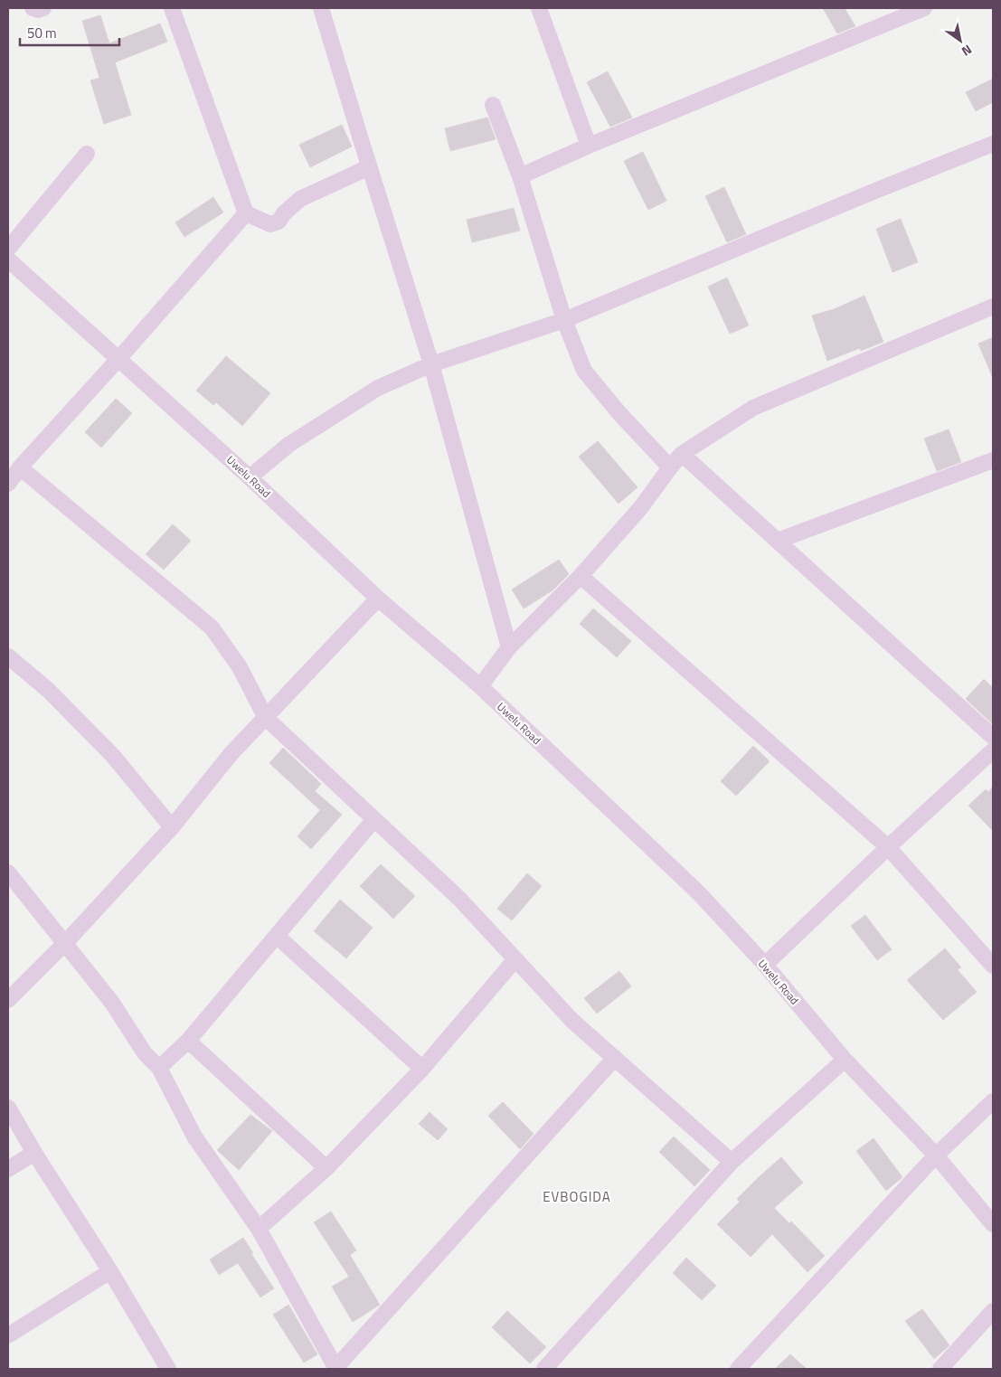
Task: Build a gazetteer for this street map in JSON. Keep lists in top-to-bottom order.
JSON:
{
  "streets": {
    "street": ["Uwelu Road"]
  },
  "districts": ["EVBOGIDA"],
  "scale_bar": "50 m",
  "north": "bottom right"
}
